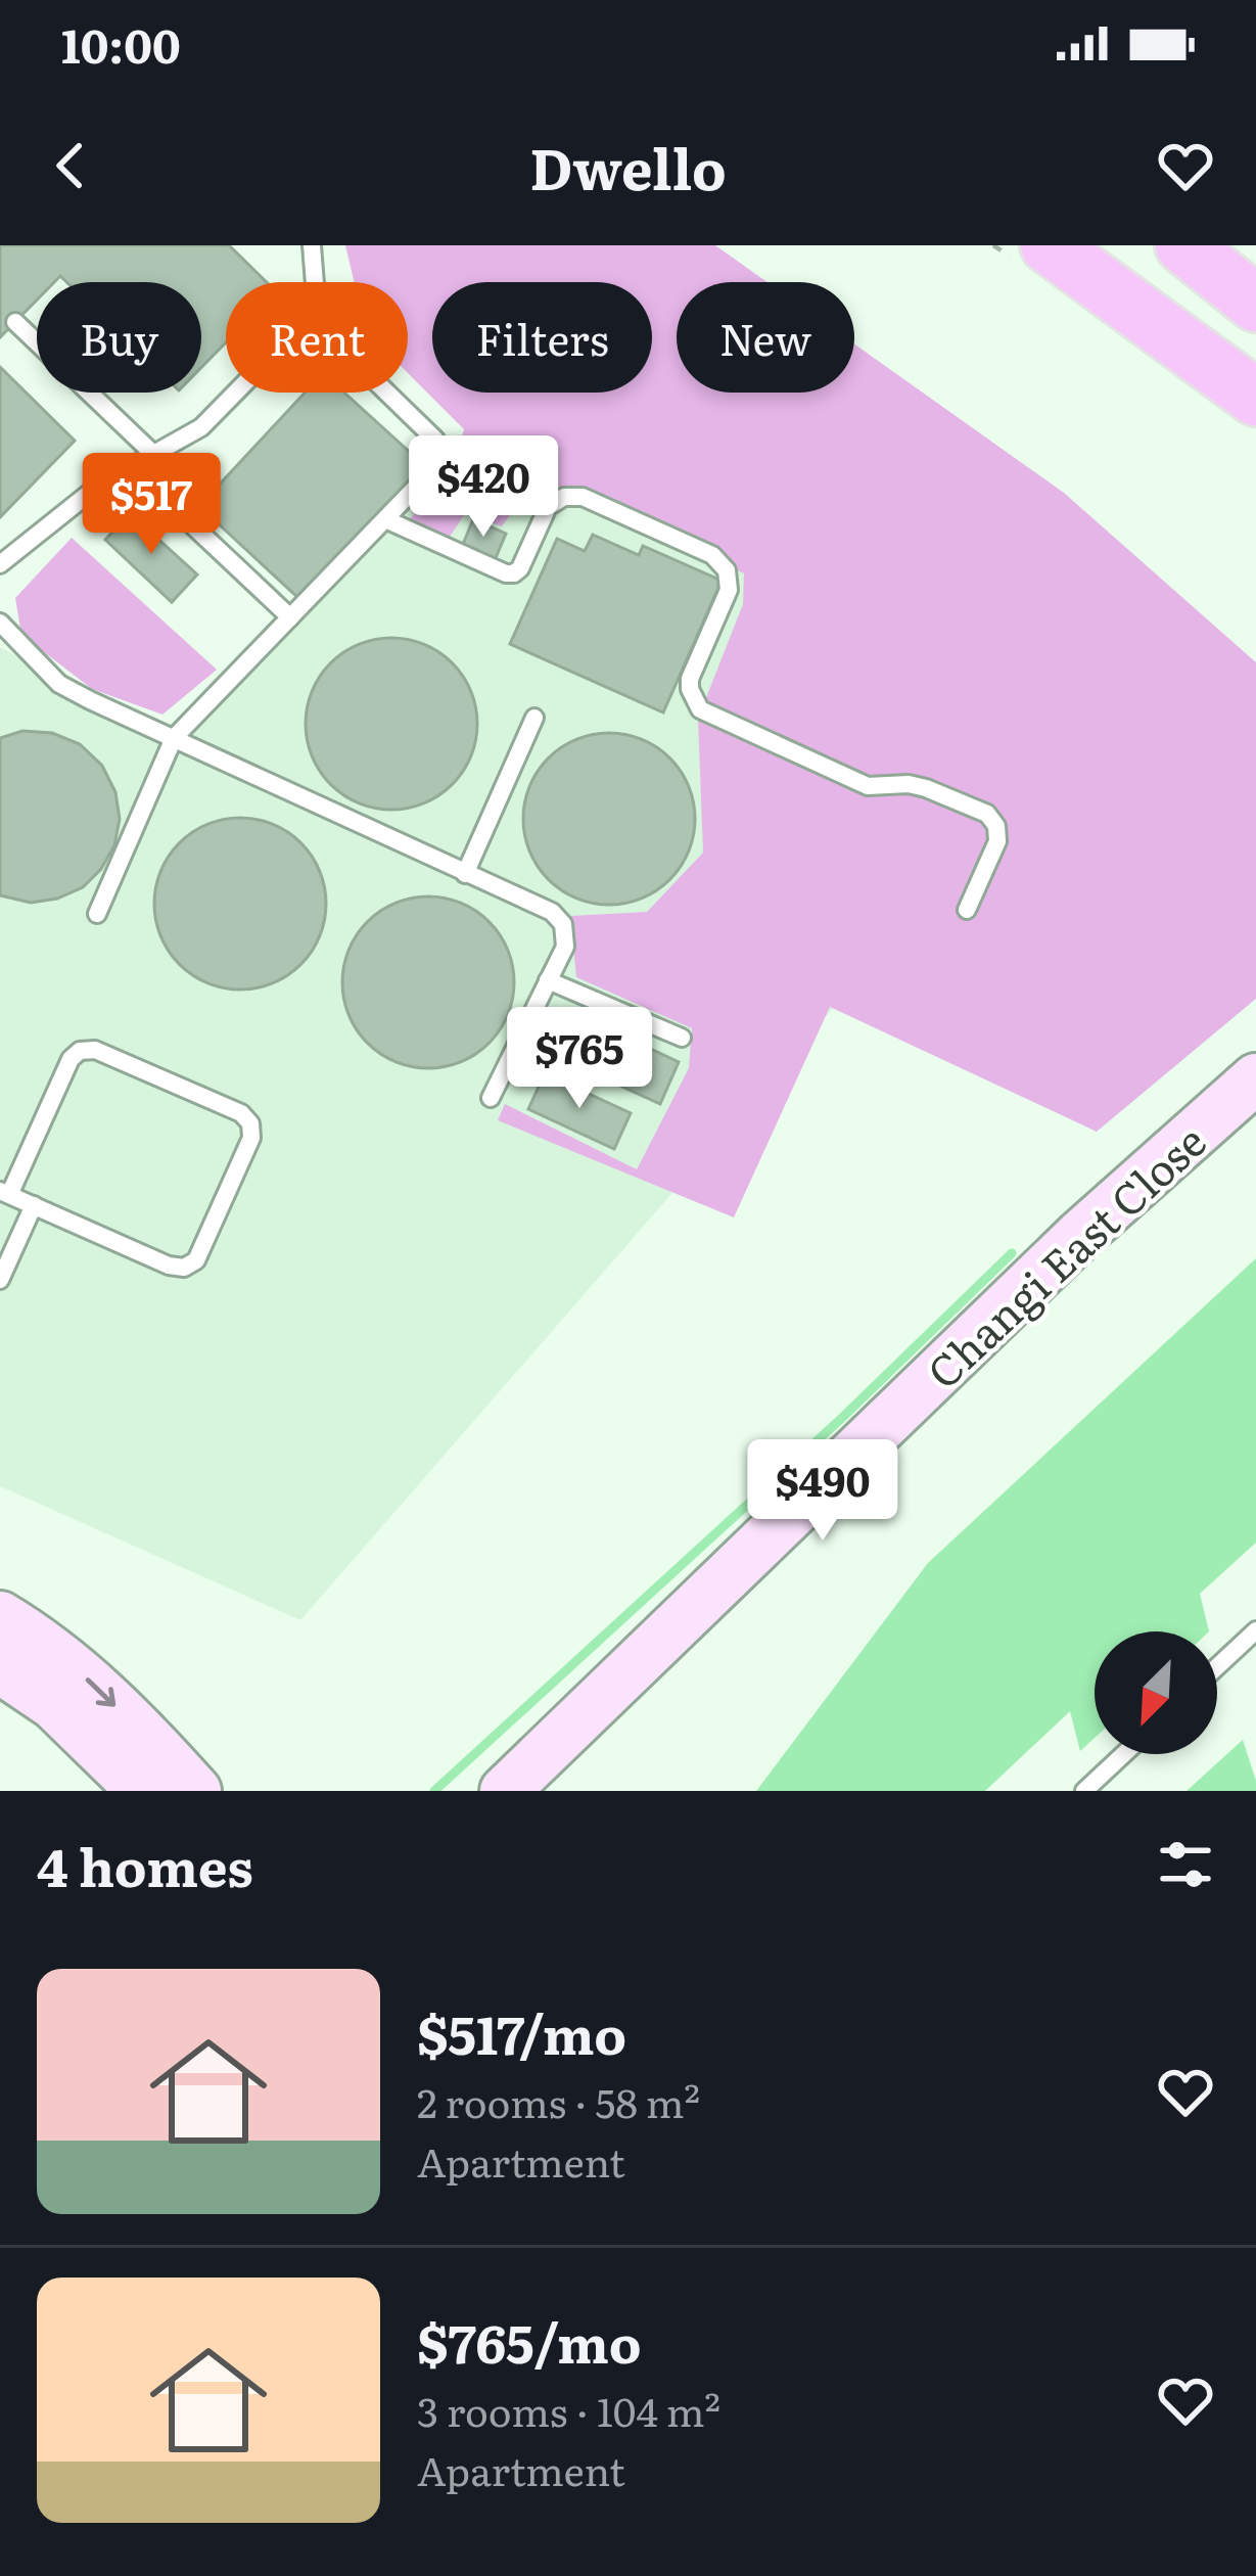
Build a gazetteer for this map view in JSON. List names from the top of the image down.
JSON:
{
  "streets": {
    "street": ["Changi East Close"]
  },
  "north": "bottom left",
  "page": {
    "status": "10:00",
    "header": "Dwello",
    "chip": [
      "Buy",
      "Rent",
      "Filters",
      "New"
    ],
    "price": [
      "$420",
      "$517",
      "$765",
      "$490"
    ],
    "heading": "4 homes",
    "list": [
      {
        "name": "$517/mo",
        "note": "2 rooms · 58 m² · Apartment"
      },
      {
        "name": "$765/mo",
        "note": "3 rooms · 104 m² · Apartment"
      }
    ]
  }
}
